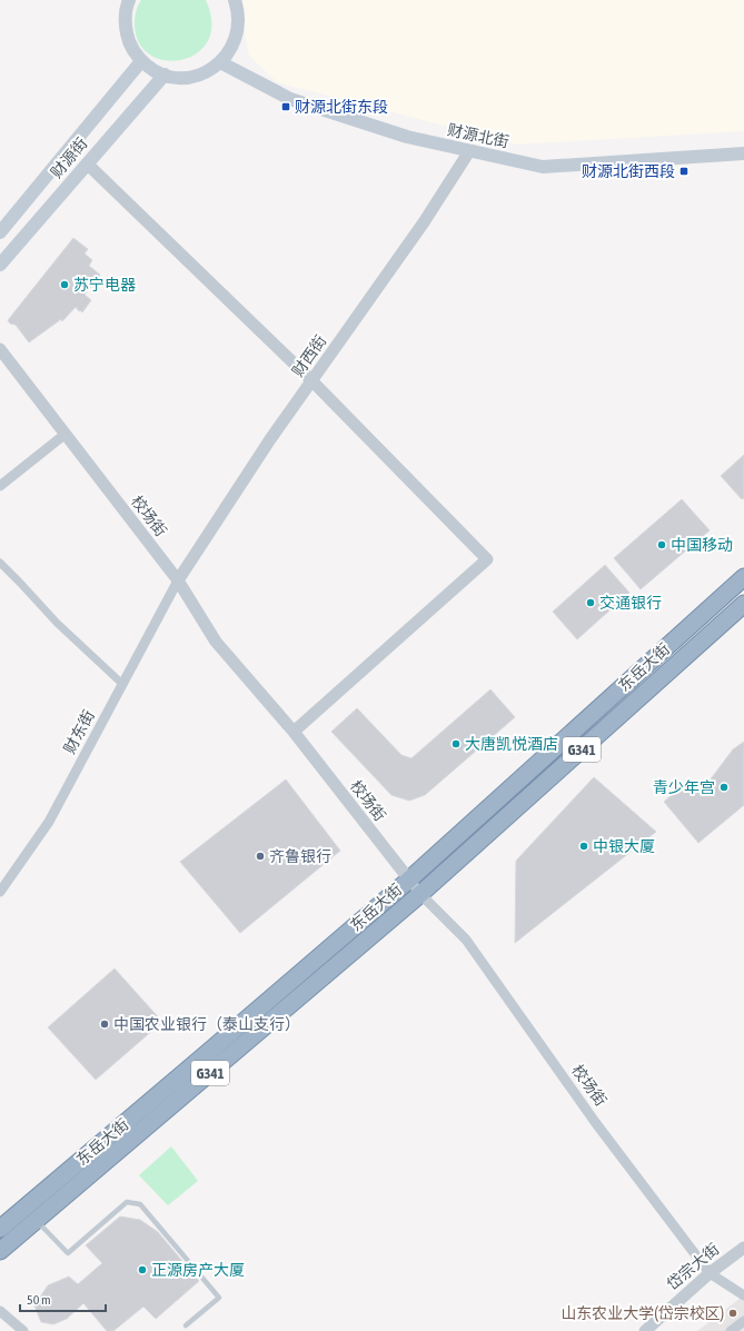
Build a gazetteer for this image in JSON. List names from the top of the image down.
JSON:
{
  "streets": {
    "highway": ["东岳大街", "G341"],
    "main road": ["财源北街", "财源街"],
    "street": [
      "财西街",
      "校场街",
      "财东街",
      "岱宗大街"
    ]
  },
  "crossings": [
    ["财源北街", "财西街"],
    ["财西街", "校场街"],
    ["财西街", "财东街"],
    ["校场街", "东岳大街"],
    ["校场街", "财东街"],
    ["校场街", "岱宗大街"]
  ],
  "places": {
    "transit": ["财源北街东段", "财源北街西段"],
    "other": [
      "苏宁电器",
      "中国移动",
      "交通银行",
      "大唐凯悦酒店",
      "青少年宫",
      "中银大厦",
      "齐鲁银行",
      "中国农业银行（泰山支行）",
      "正源房产大厦",
      "山东农业大学(岱宗校区)"
    ]
  },
  "scale_bar": "50 m"
}
